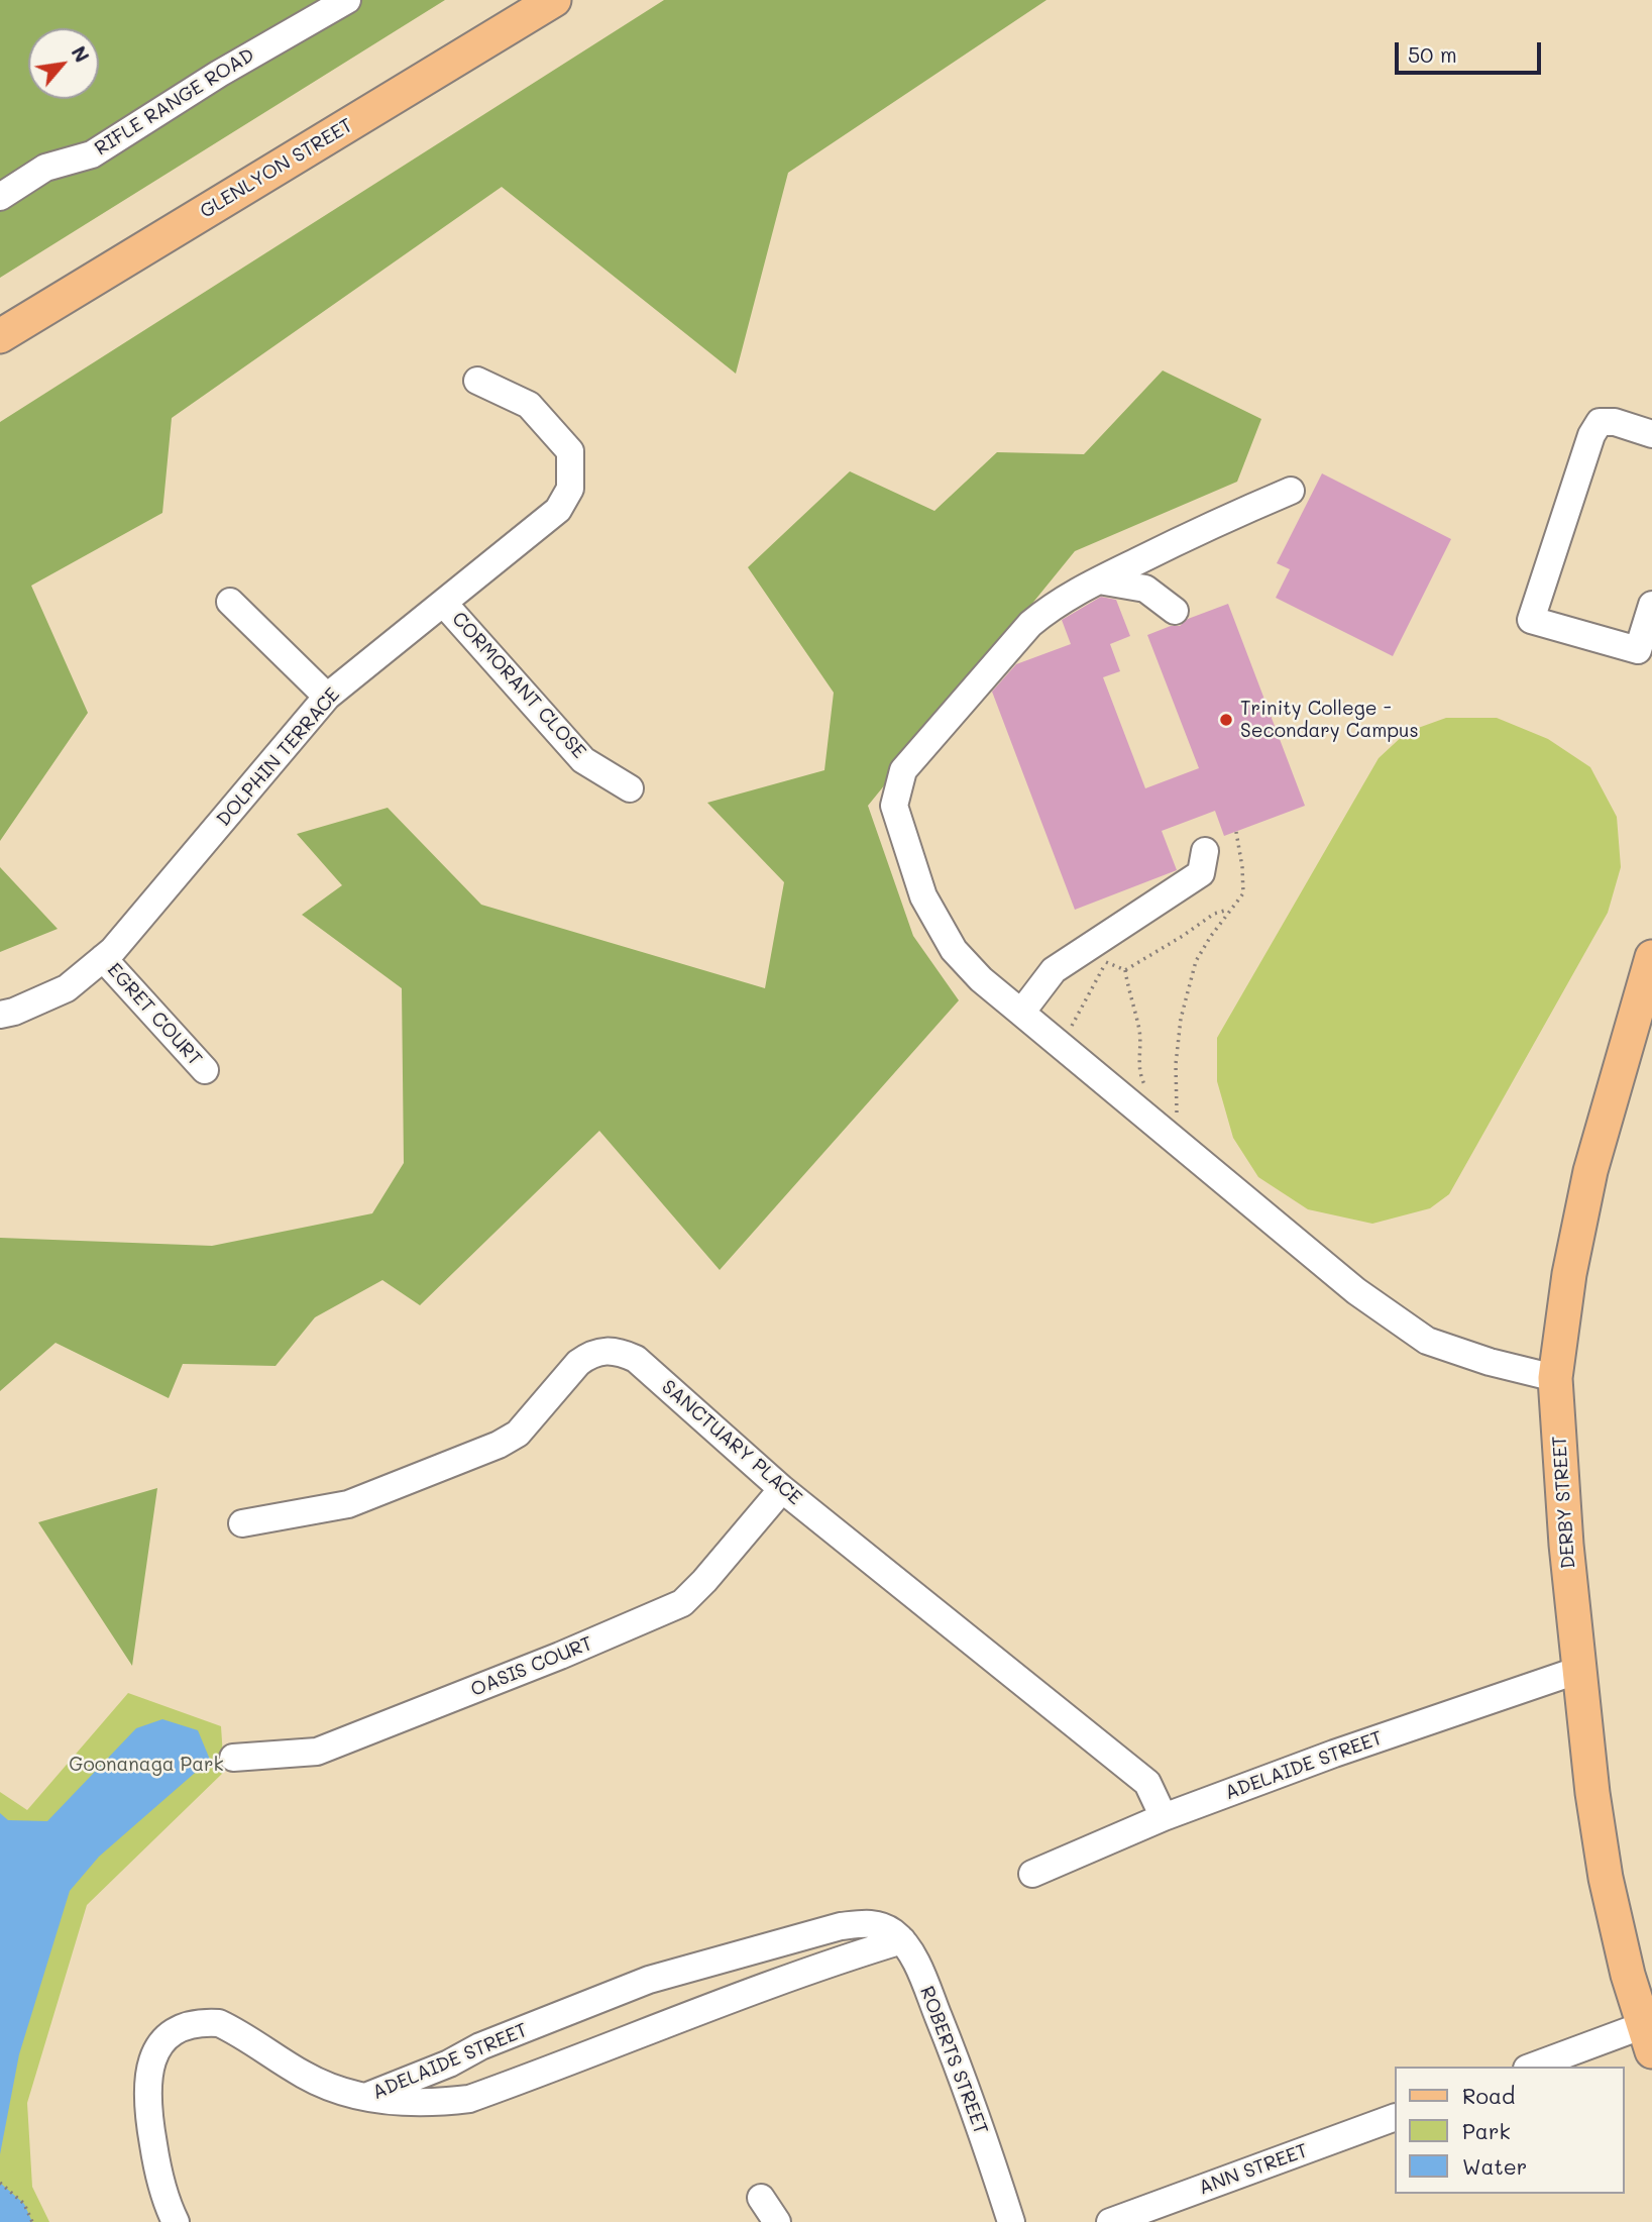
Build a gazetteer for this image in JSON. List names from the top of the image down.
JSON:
{
  "streets": {
    "main road": ["GLENLYON STREET", "DERBY STREET"],
    "street": [
      "RIFLE RANGE ROAD",
      "CORMORANT CLOSE",
      "DOLPHIN TERRACE",
      "EGRET COURT",
      "SANCTUARY PLACE",
      "OASIS COURT",
      "ADELAIDE STREET",
      "ROBERTS STREET",
      "ANN STREET"
    ]
  },
  "crossings": [
    ["CORMORANT CLOSE", "DOLPHIN TERRACE"],
    ["DOLPHIN TERRACE", "EGRET COURT"],
    ["SANCTUARY PLACE", "OASIS COURT"],
    ["SANCTUARY PLACE", "ADELAIDE STREET"],
    ["DERBY STREET", "ADELAIDE STREET"],
    ["ADELAIDE STREET", "ROBERTS STREET"]
  ],
  "parks": ["Goonanaga Park"],
  "places": ["Trinity College - Secondary Campus"],
  "legend": ["Road", "Park", "Water"],
  "scale_bar": "50 m",
  "north": "top right"
}
